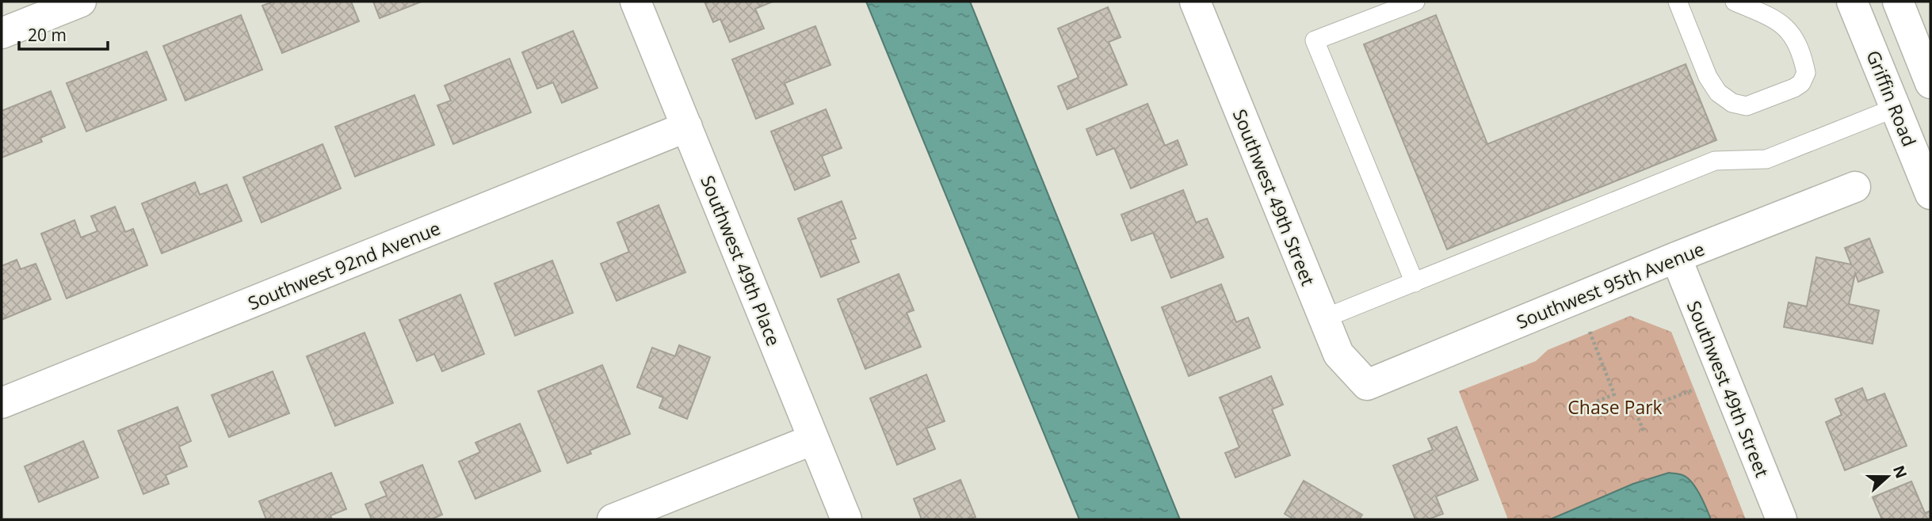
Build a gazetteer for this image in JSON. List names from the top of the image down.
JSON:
{
  "streets": {
    "street": [
      "Griffin Road",
      "Southwest 49th Street",
      "Southwest 49th Place",
      "Southwest 92nd Avenue",
      "Southwest 95th Avenue"
    ]
  },
  "crossings": [
    ["Southwest 49th Street", "Southwest 95th Avenue"],
    ["Southwest 49th Place", "Southwest 92nd Avenue"]
  ],
  "parks": ["Chase Park"],
  "scale_bar": "20 m",
  "north": "right"
}
